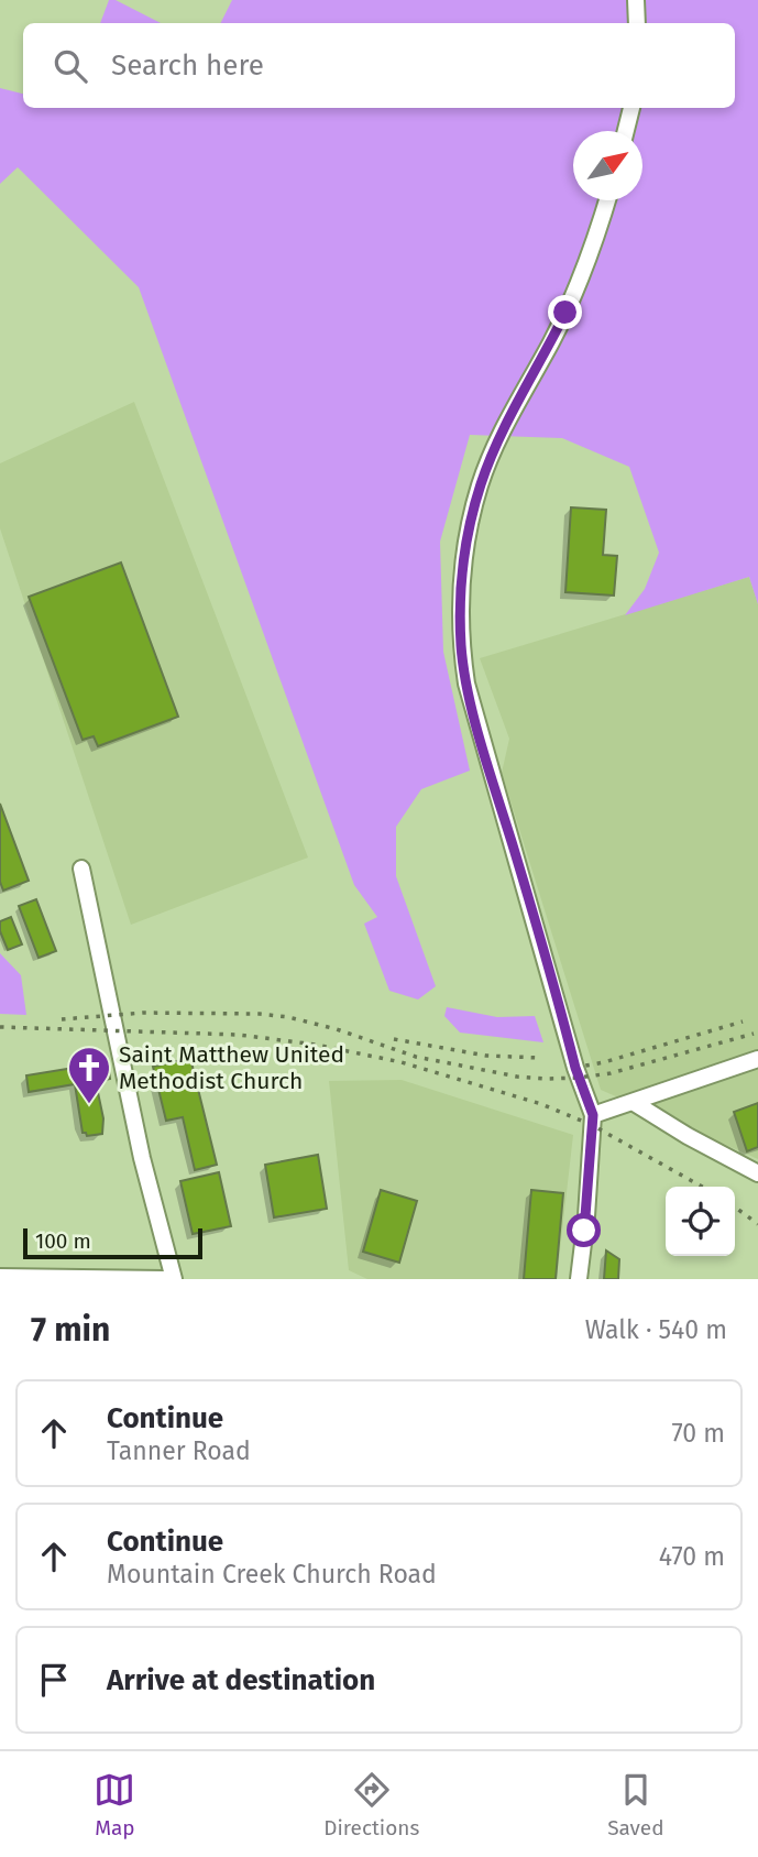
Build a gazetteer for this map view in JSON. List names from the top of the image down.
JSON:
{
  "places": {
    "church": ["Saint Matthew United Methodist Church"]
  },
  "scale_bar": "100 m",
  "north": "top right",
  "page": {
    "search": "Search here",
    "scale": "100 m",
    "heading": ["7 min", "Walk · 540 m"],
    "list": [
      ["Continue", "Tanner Road", "70 m"],
      ["Continue", "Mountain Creek Church Road", "470 m"],
      "Arrive at destination"
    ],
    "nav": ["Map", "Directions", "Saved"]
  }
}
